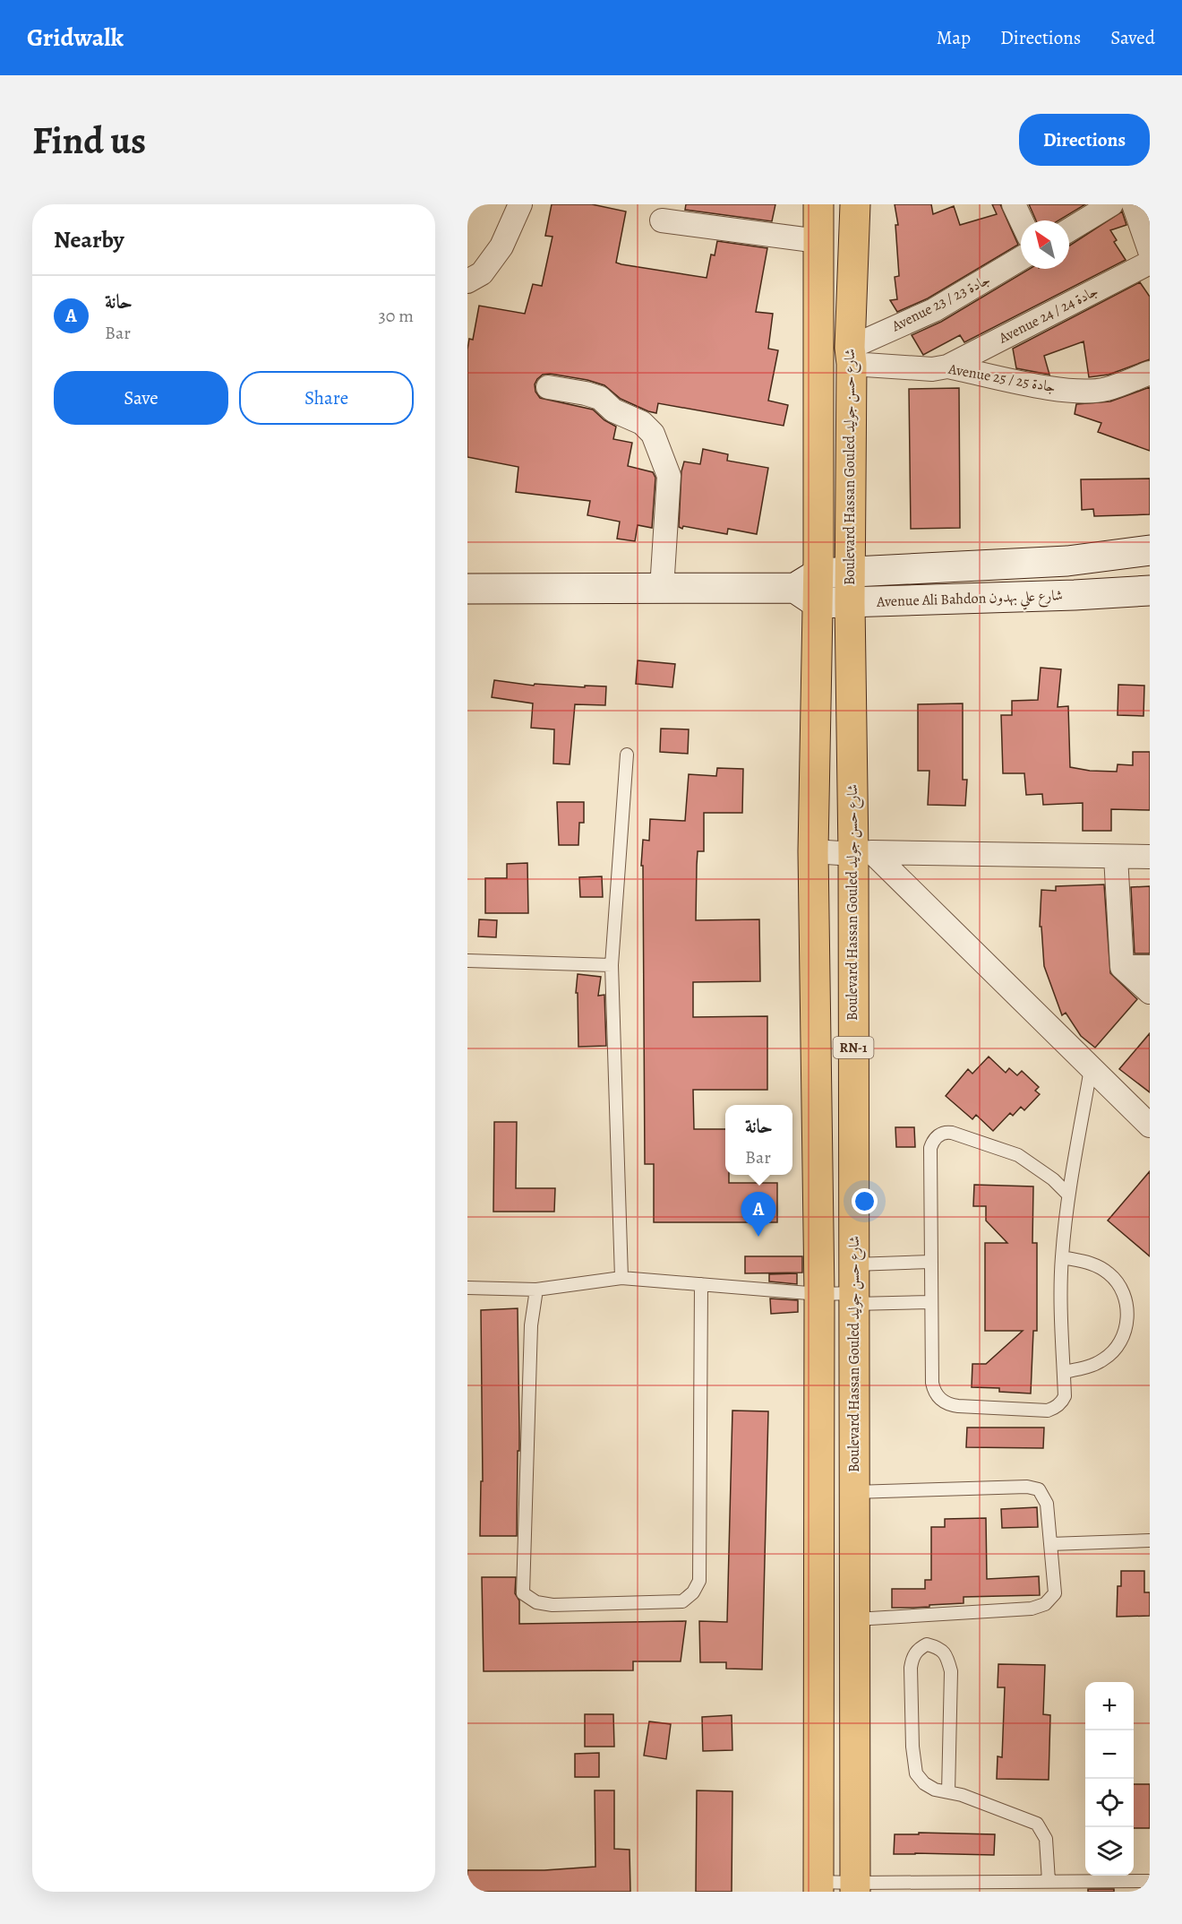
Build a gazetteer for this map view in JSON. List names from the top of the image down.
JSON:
{
  "streets": {
    "main road": ["Boulevard Hassan Gouled شارع حسن جوليد", "Avenue Ali Bahdon شارع علي بهدون", "RN-1"],
    "street": ["Avenue 23 / جادة 23", "Avenue 24 / جادة 24", "Avenue 25 / جادة 25"]
  },
  "crossings": [
    ["Avenue 23 / جادة 23", "Avenue 25 / جادة 25"],
    ["Avenue 23 / جادة 23", "Boulevard Hassan Gouled شارع حسن جوليد"],
    ["Avenue 24 / جادة 24", "Avenue 25 / جادة 25"],
    ["Avenue 25 / جادة 25", "Boulevard Hassan Gouled شارع حسن جوليد"],
    ["Boulevard Hassan Gouled شارع حسن جوليد", "Avenue Ali Bahdon شارع علي بهدون"],
    ["Avenue Ali Bahdon شارع علي بهدون", "RN-1"]
  ],
  "north": "top left",
  "page": {
    "header": "Gridwalk",
    "nav": ["Map", "Directions", "Saved"],
    "buttons": [
      "Directions",
      ["Save", "Share"]
    ],
    "title": "Find us",
    "heading": "Nearby",
    "list": [
      {
        "mark": "A",
        "name": "حانة",
        "note": "Bar",
        "value": "30 m"
      }
    ],
    "popup": ["حانة", "Bar"],
    "pins": "A",
    "map_buttons": ["+", "−"]
  }
}
